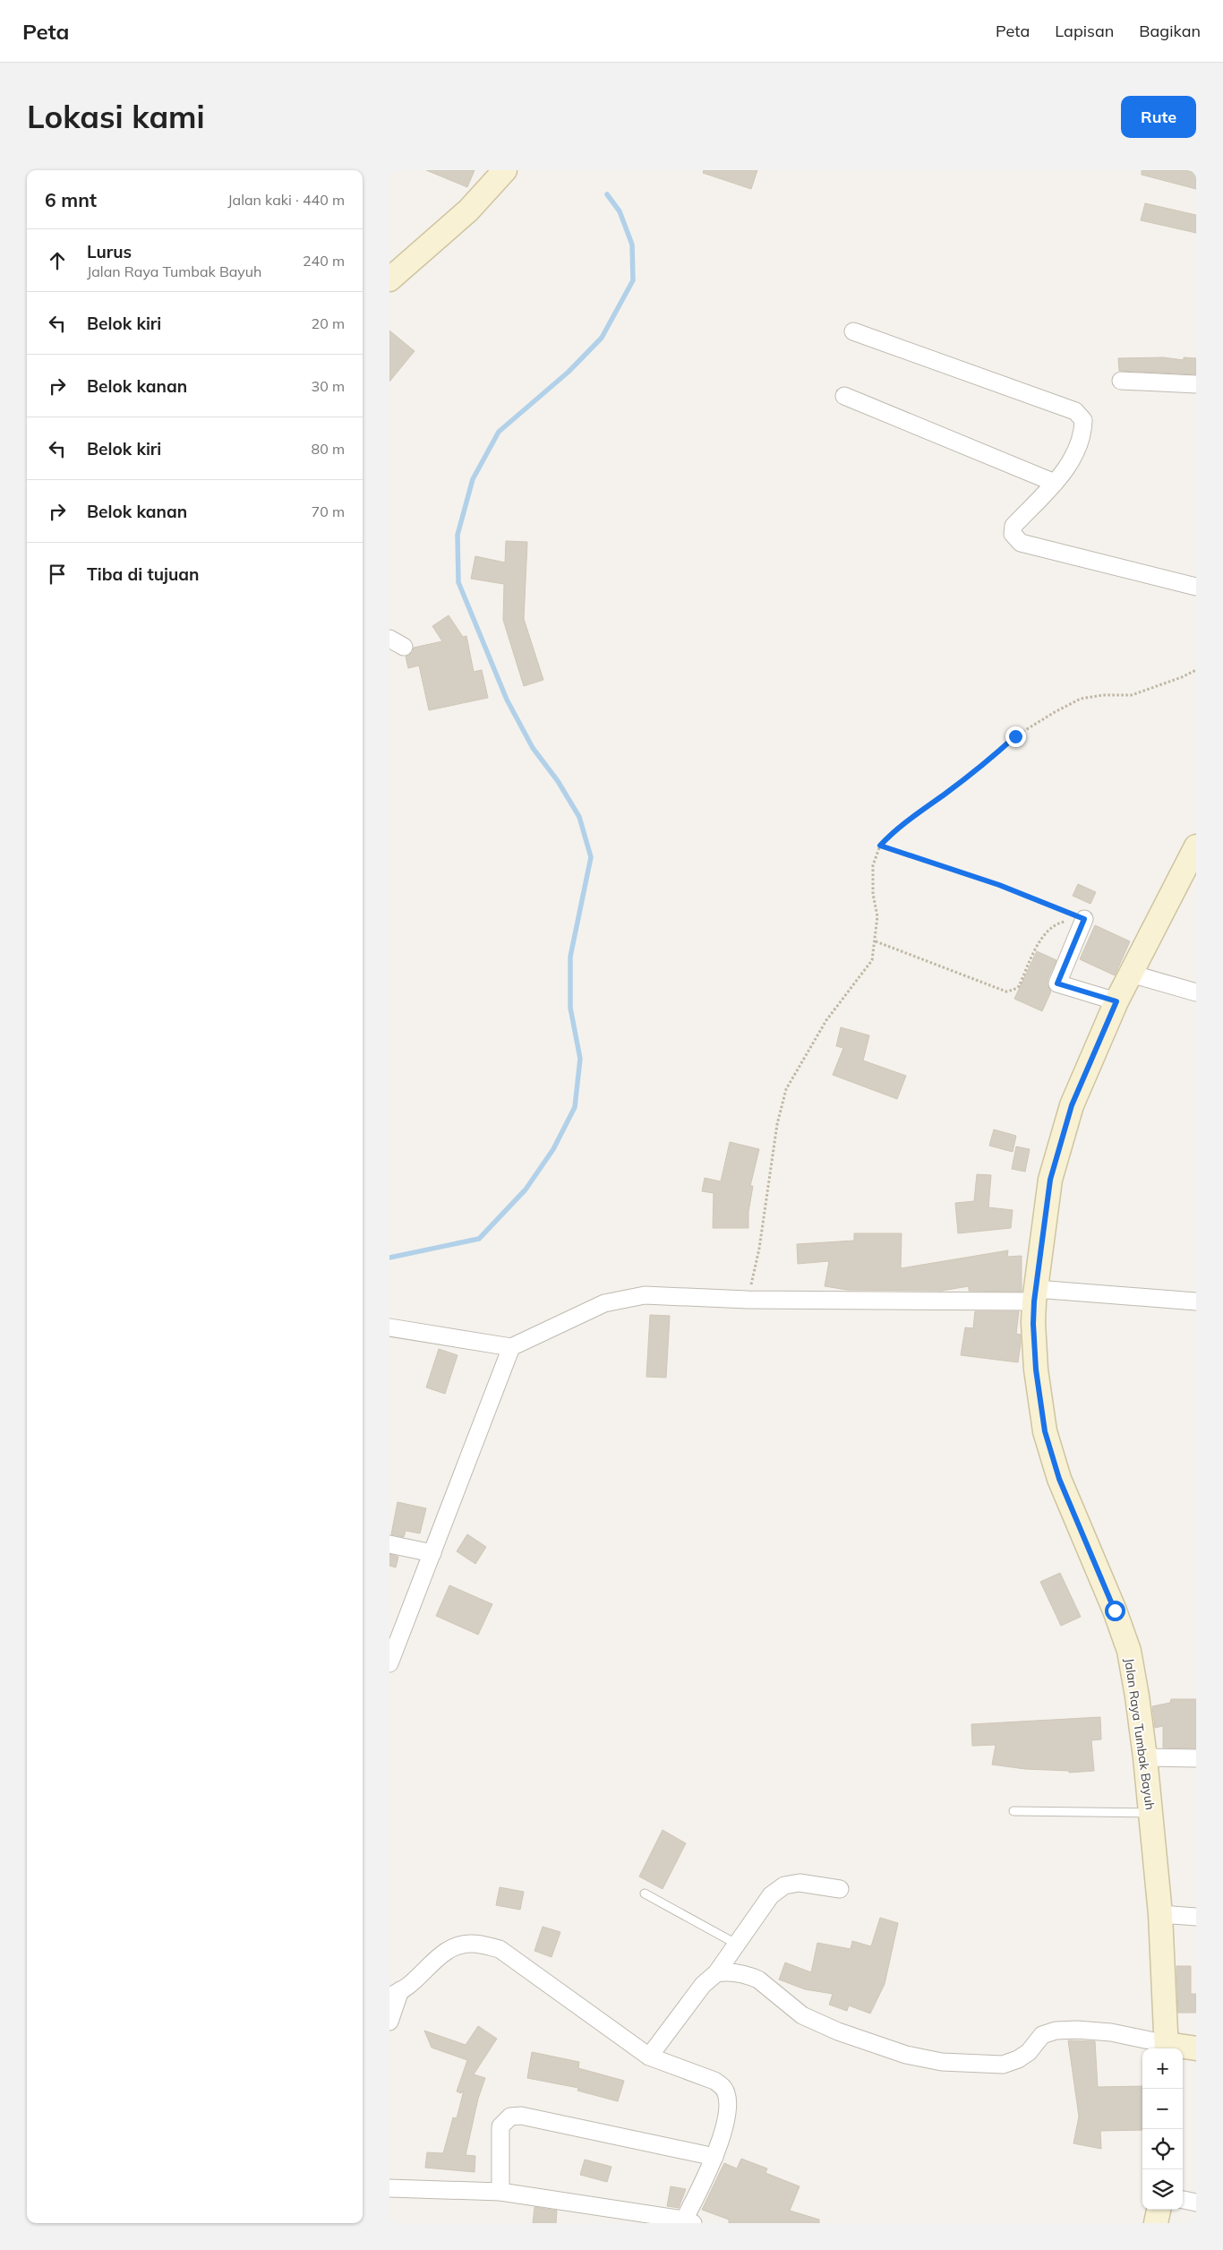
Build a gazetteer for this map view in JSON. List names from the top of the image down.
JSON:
{
  "streets": {
    "street": ["Jalan Raya Tumbak Bayuh"]
  },
  "page": {
    "header": "Peta",
    "nav": ["Peta", "Lapisan", "Bagikan"],
    "buttons": "Rute",
    "title": "Lokasi kami",
    "heading": ["6 mnt", "Jalan kaki · 440 m"],
    "list": [
      ["Lurus", "Jalan Raya Tumbak Bayuh", "240 m"],
      ["Belok kiri", "20 m"],
      ["Belok kanan", "30 m"],
      ["Belok kiri", "80 m"],
      ["Belok kanan", "70 m"],
      "Tiba di tujuan"
    ],
    "map_buttons": ["+", "−"]
  }
}
